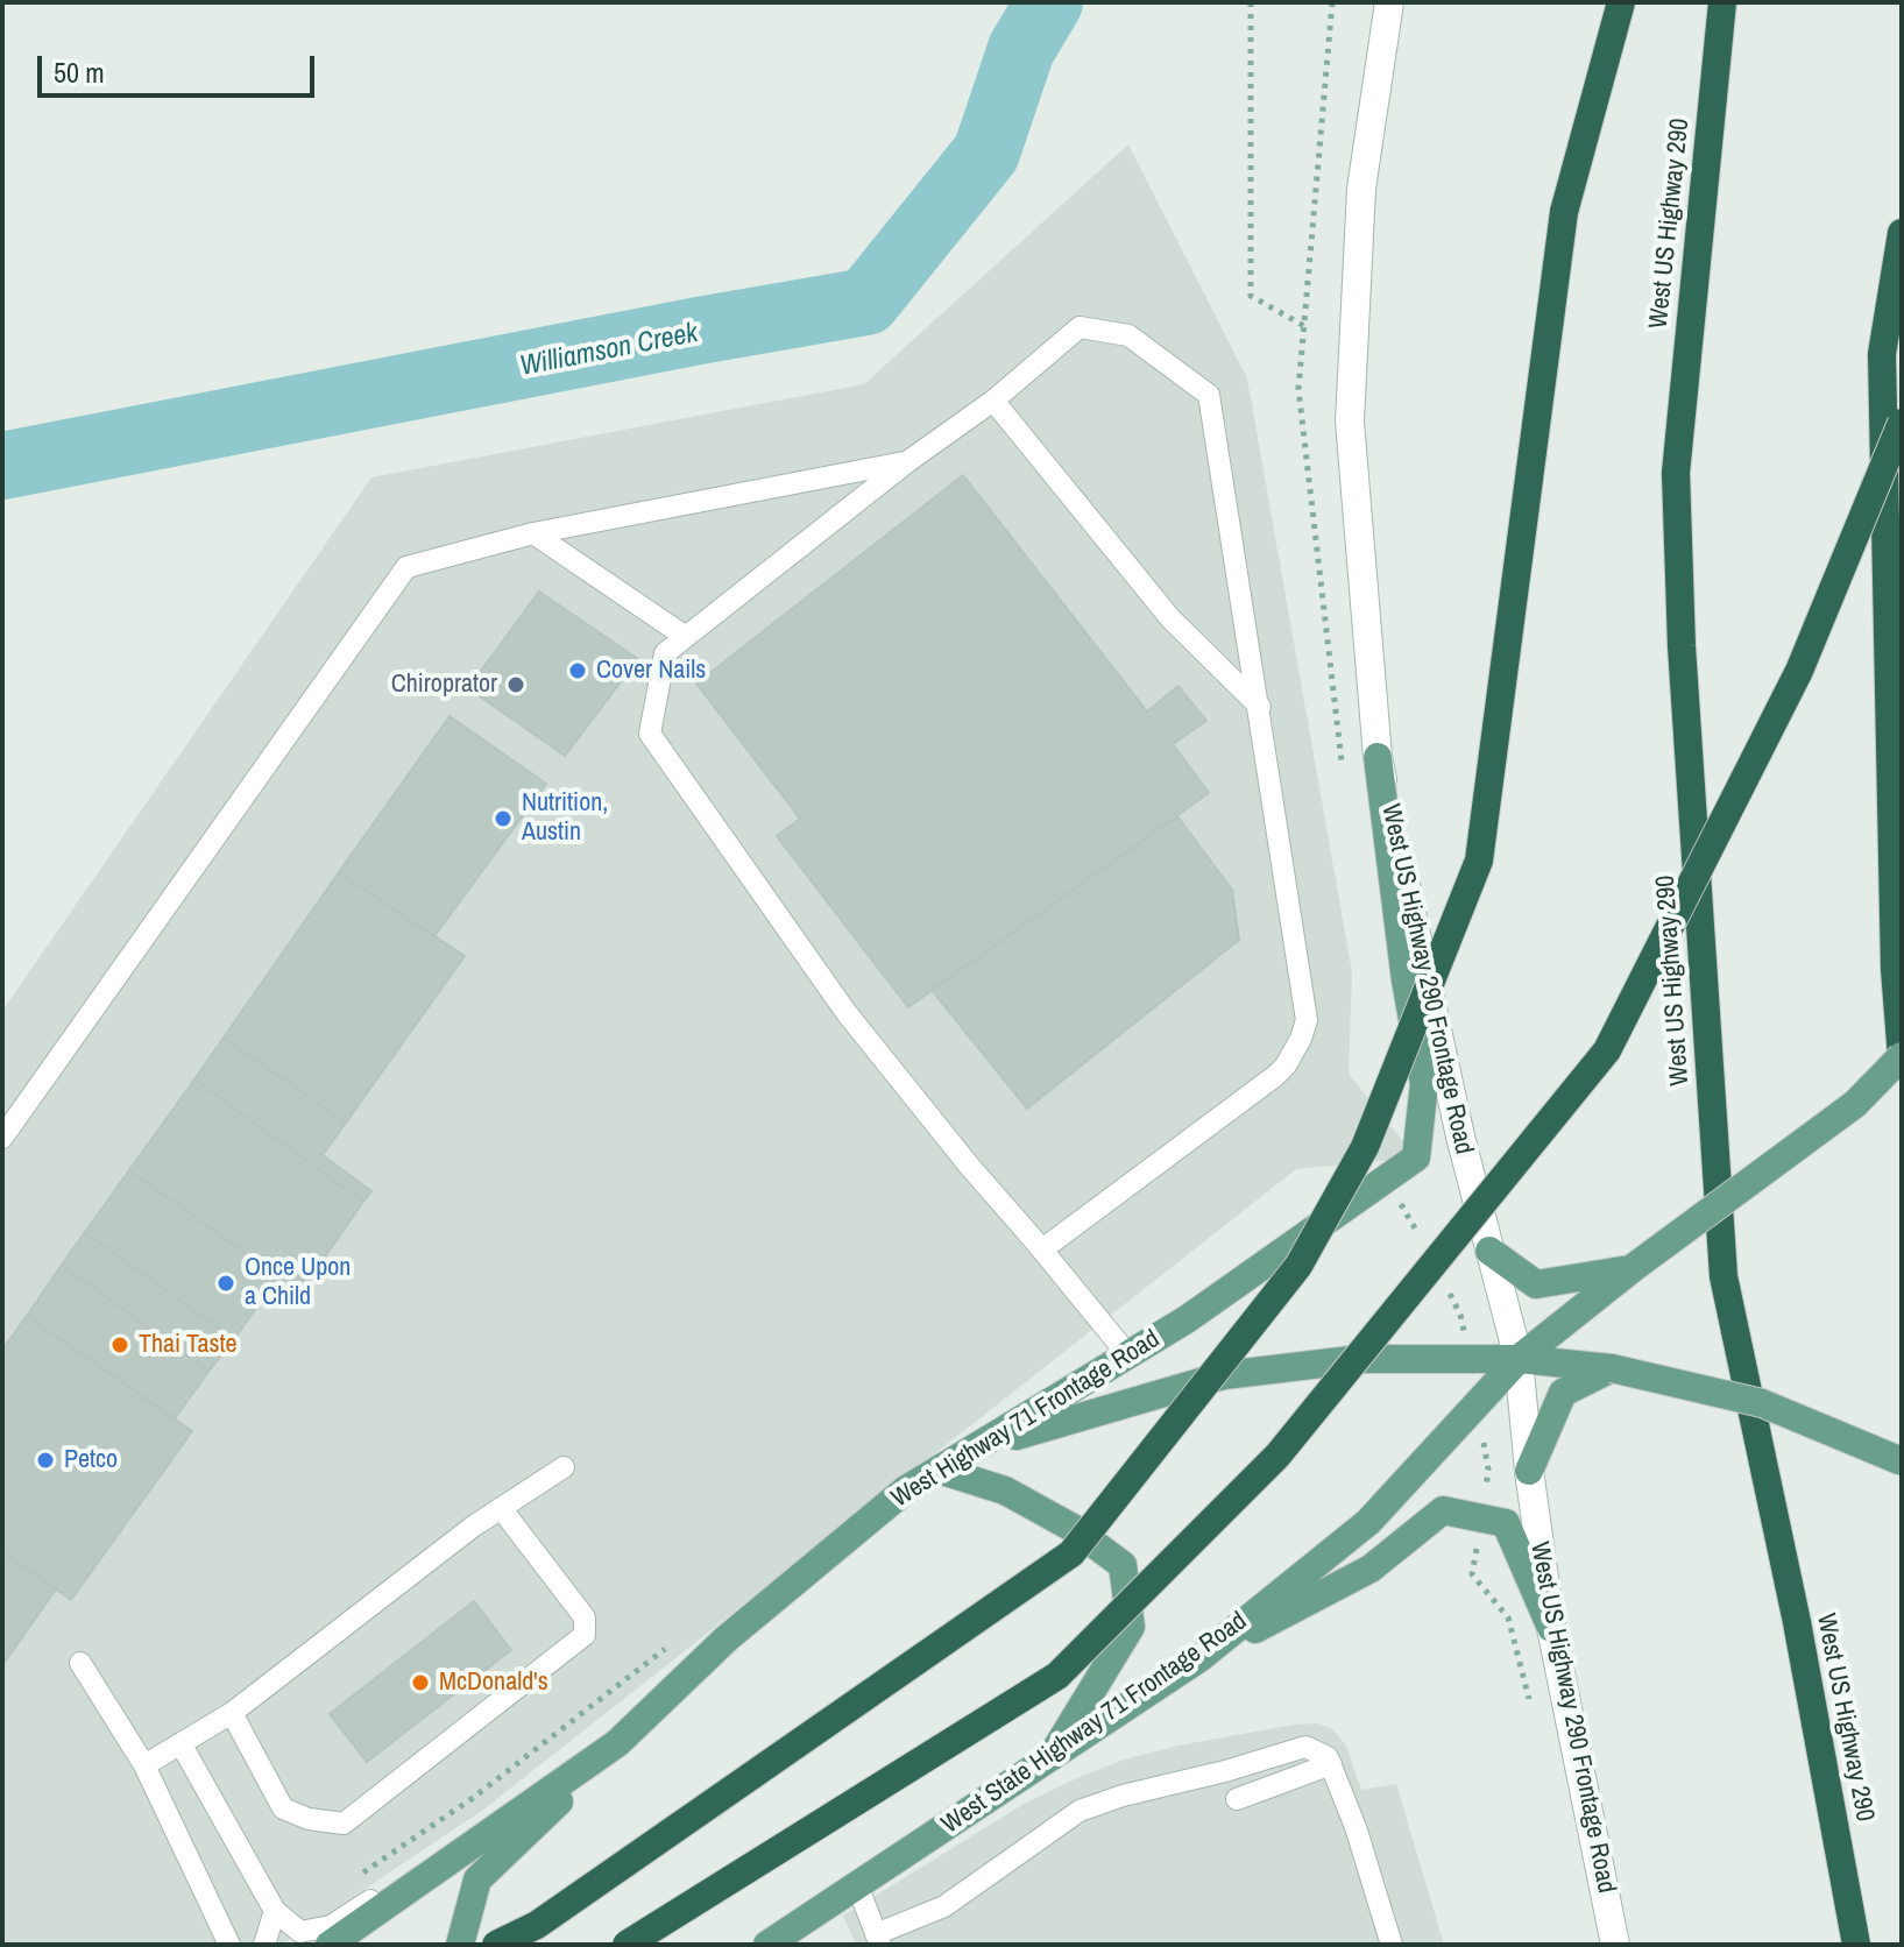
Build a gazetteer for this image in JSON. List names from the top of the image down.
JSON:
{
  "streets": {
    "highway": ["West US Highway 290"],
    "main road": ["West US Highway 290 Frontage Road", "West Highway 71 Frontage Road", "West State Highway 71 Frontage Road"]
  },
  "crossings": [
    ["West US Highway 290 Frontage Road", "West Highway 71 Frontage Road"],
    ["West US Highway 290 Frontage Road", "West State Highway 71 Frontage Road"]
  ],
  "water": ["Williamson Creek"],
  "places": [
    "Cover Nails",
    "Chiroprator",
    "Nutrition, Austin",
    "Once Upon a Child",
    "Thai Taste",
    "Petco",
    "McDonald's"
  ],
  "scale_bar": "50 m"
}
